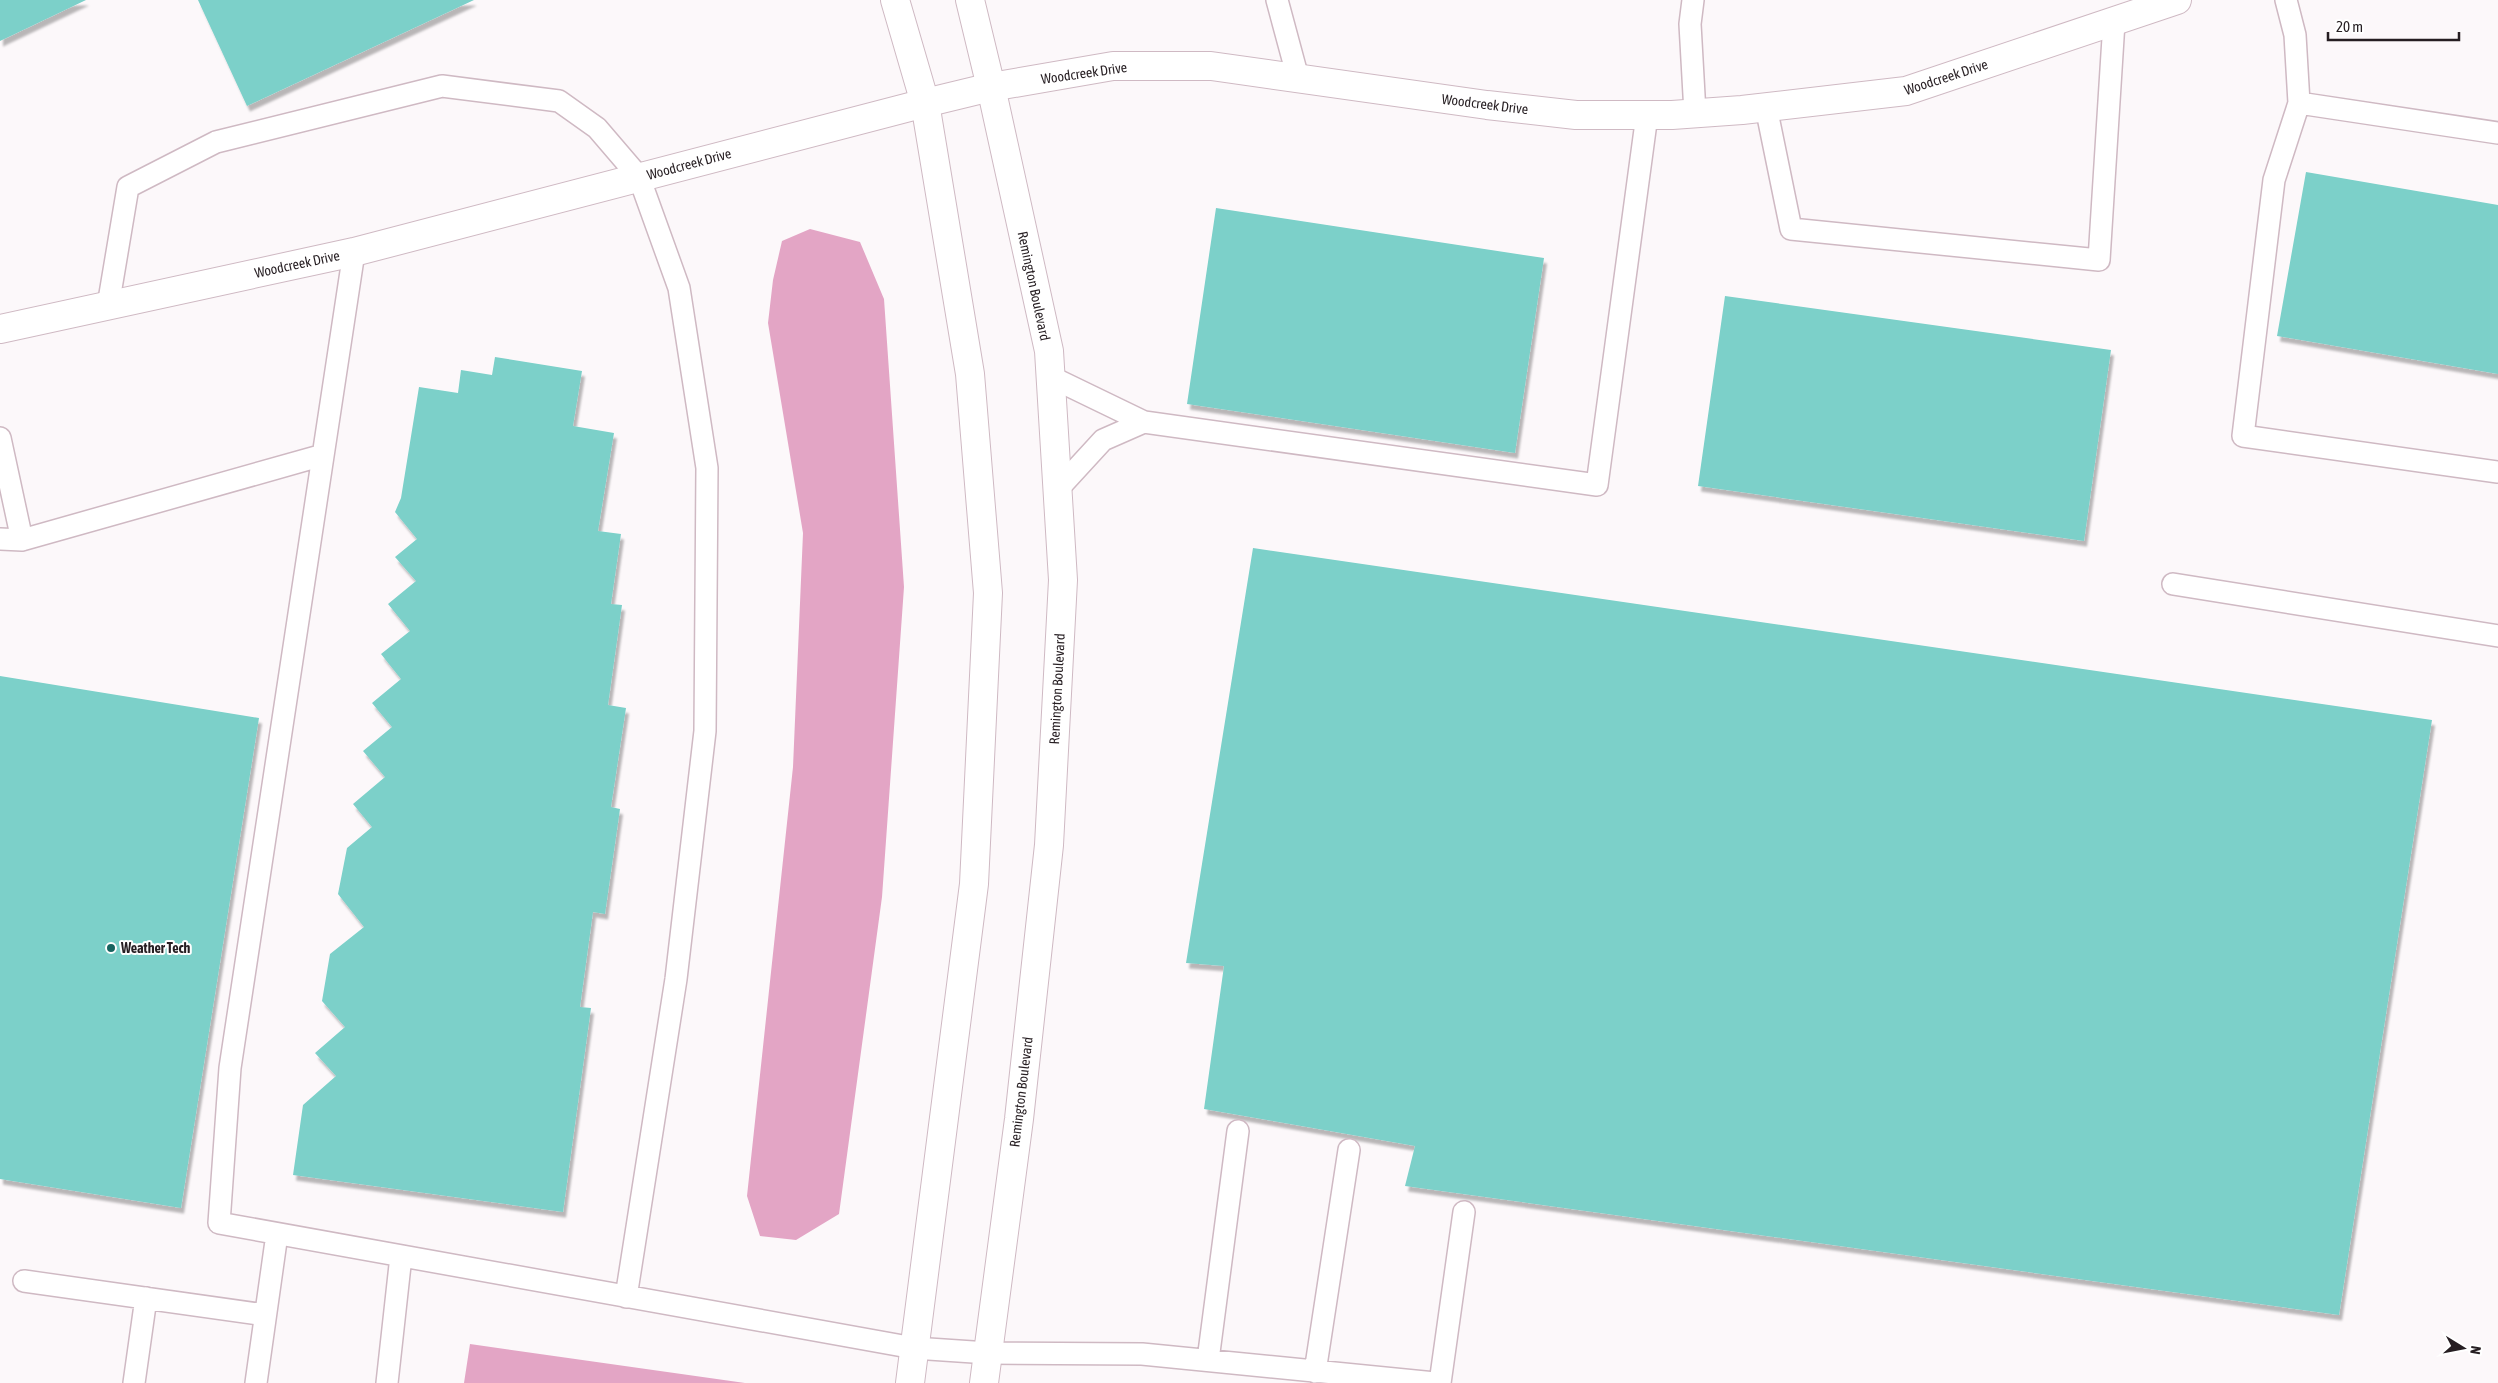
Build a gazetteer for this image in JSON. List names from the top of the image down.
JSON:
{
  "streets": {
    "street": ["Woodcreek Drive", "Remington Boulevard"]
  },
  "crossings": [
    ["Woodcreek Drive", "Remington Boulevard"]
  ],
  "places": ["Weather Tech"],
  "scale_bar": "20 m",
  "north": "right"
}
